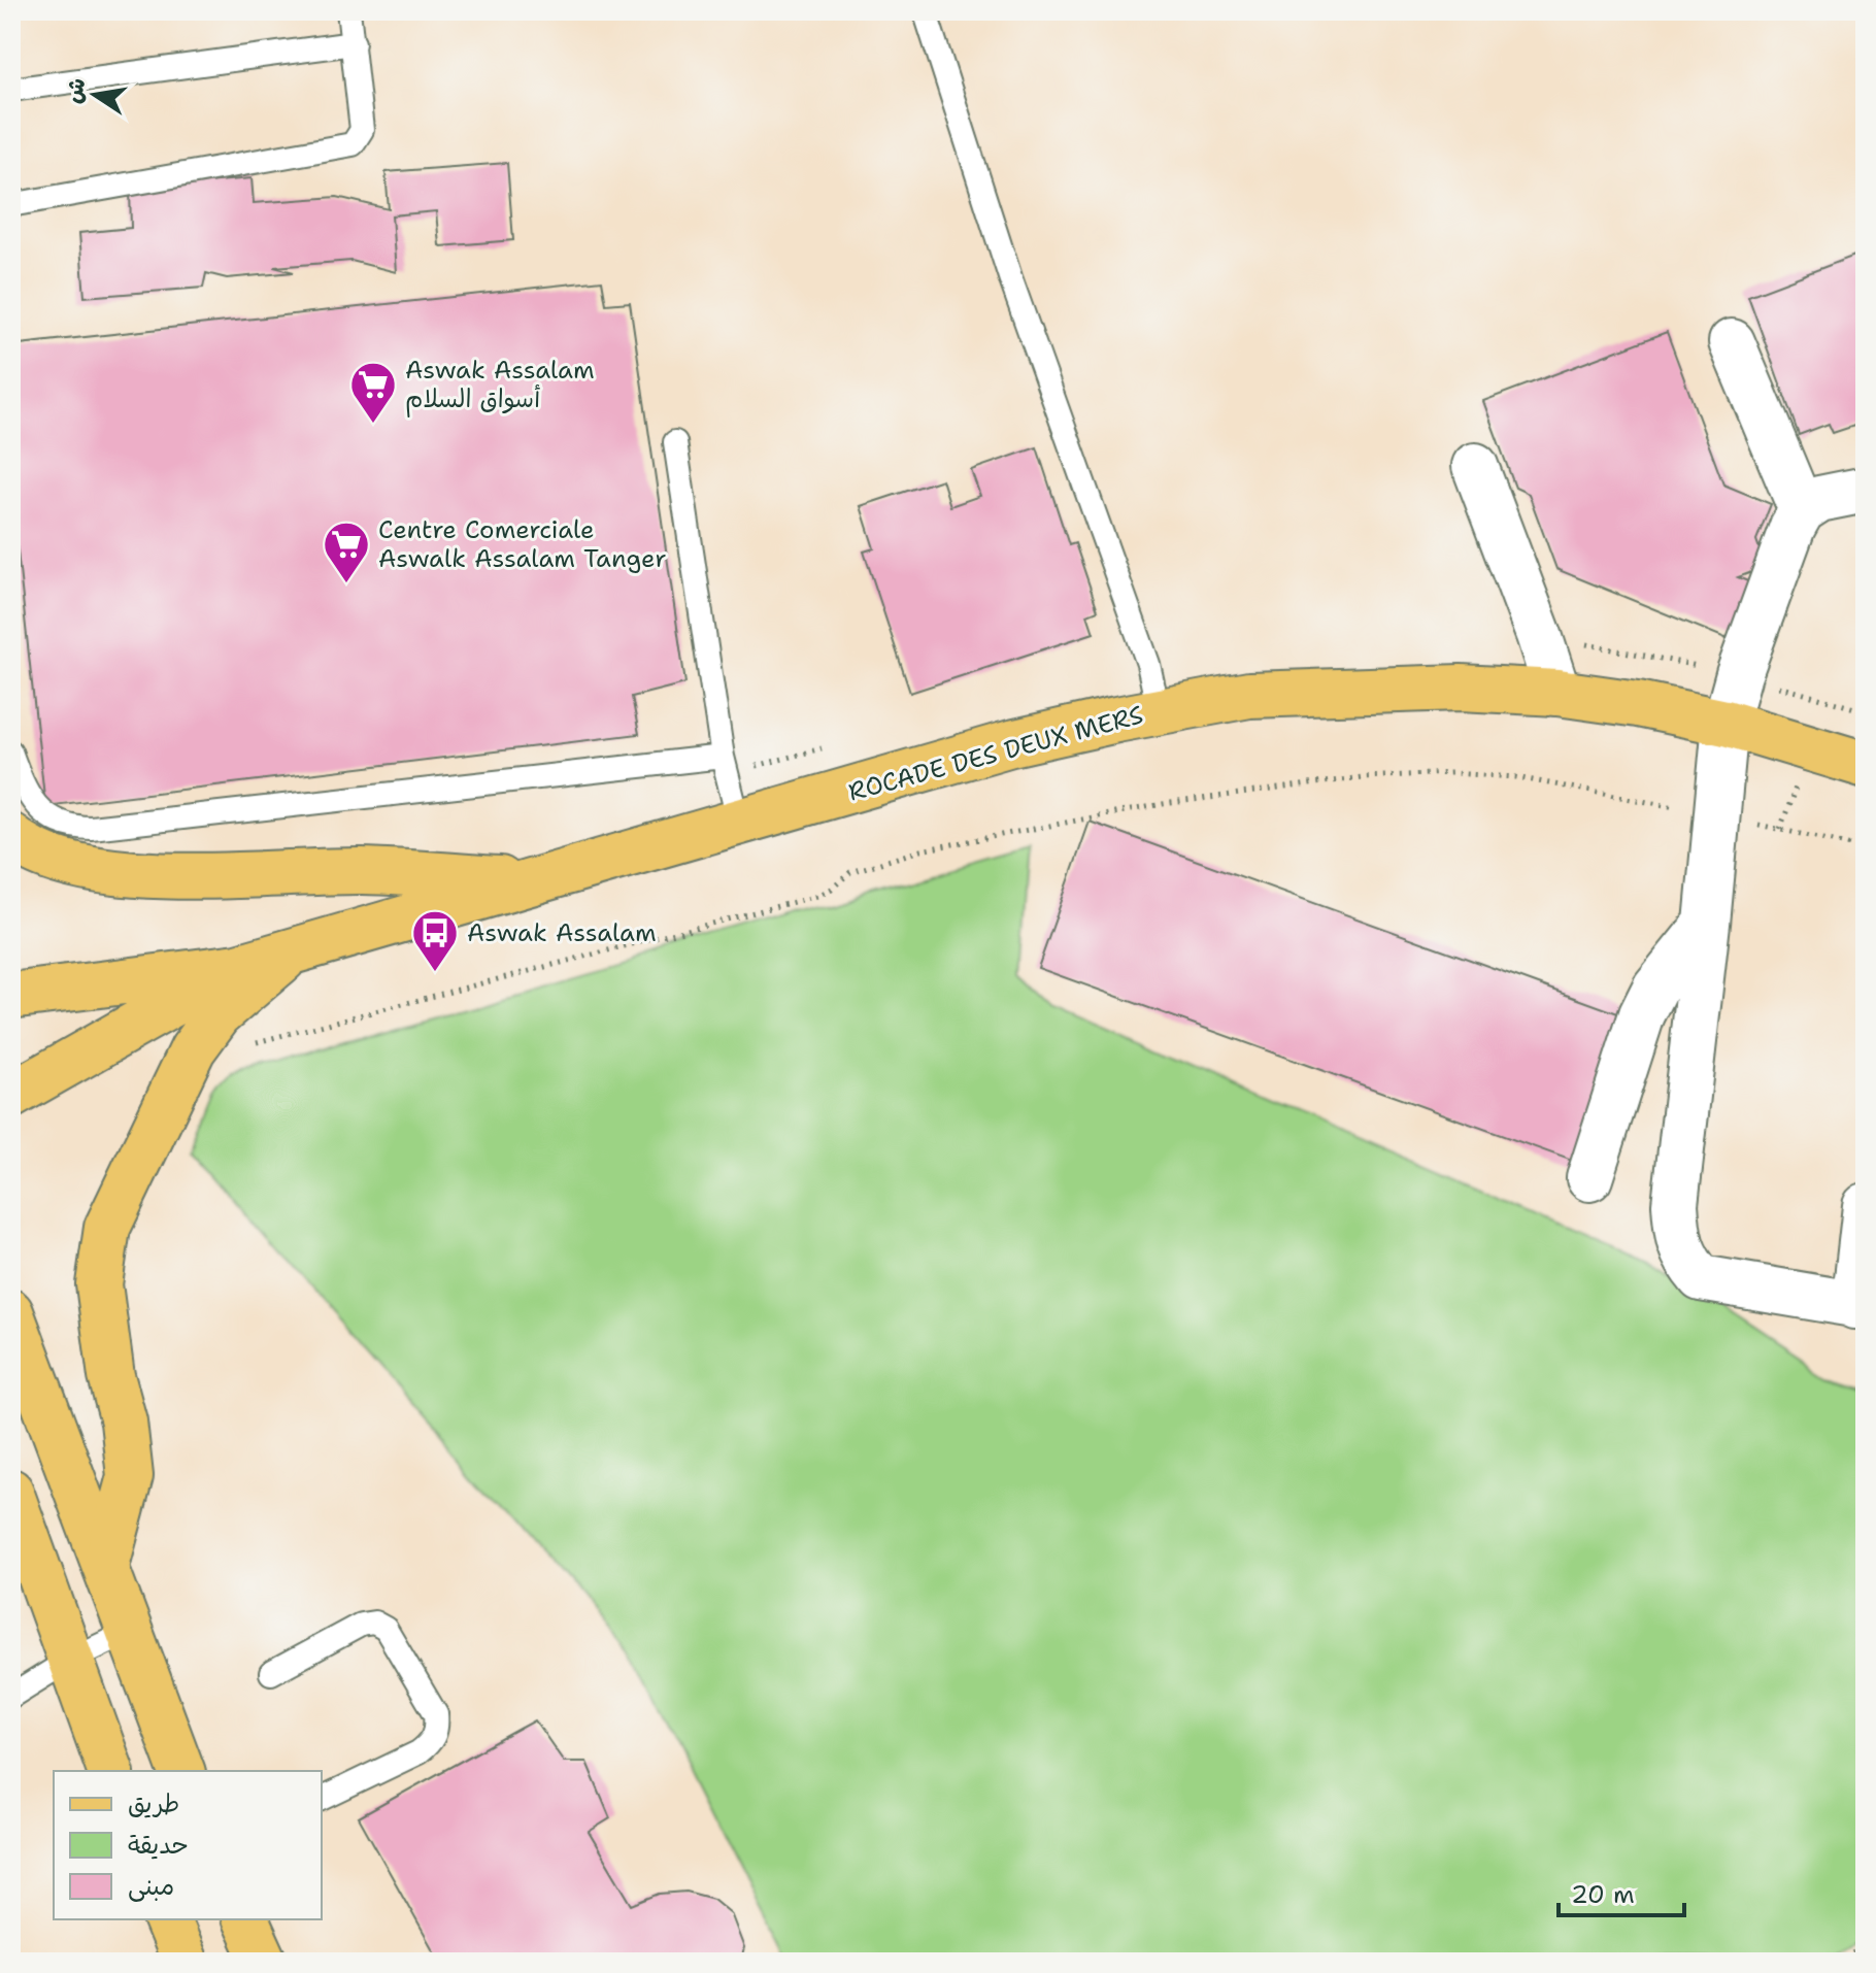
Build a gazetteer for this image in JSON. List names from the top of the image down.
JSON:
{
  "streets": {
    "main road": ["ROCADE DES DEUX MERS"]
  },
  "places": {
    "supermarket": ["Aswak Assalam أسواق السلام", "Centre Comerciale Aswalk Assalam Tanger"],
    "bus stop": ["Aswak Assalam"]
  },
  "legend": ["طريق", "حديقة", "مبنى"],
  "scale_bar": "20 m",
  "north": "left"
}
